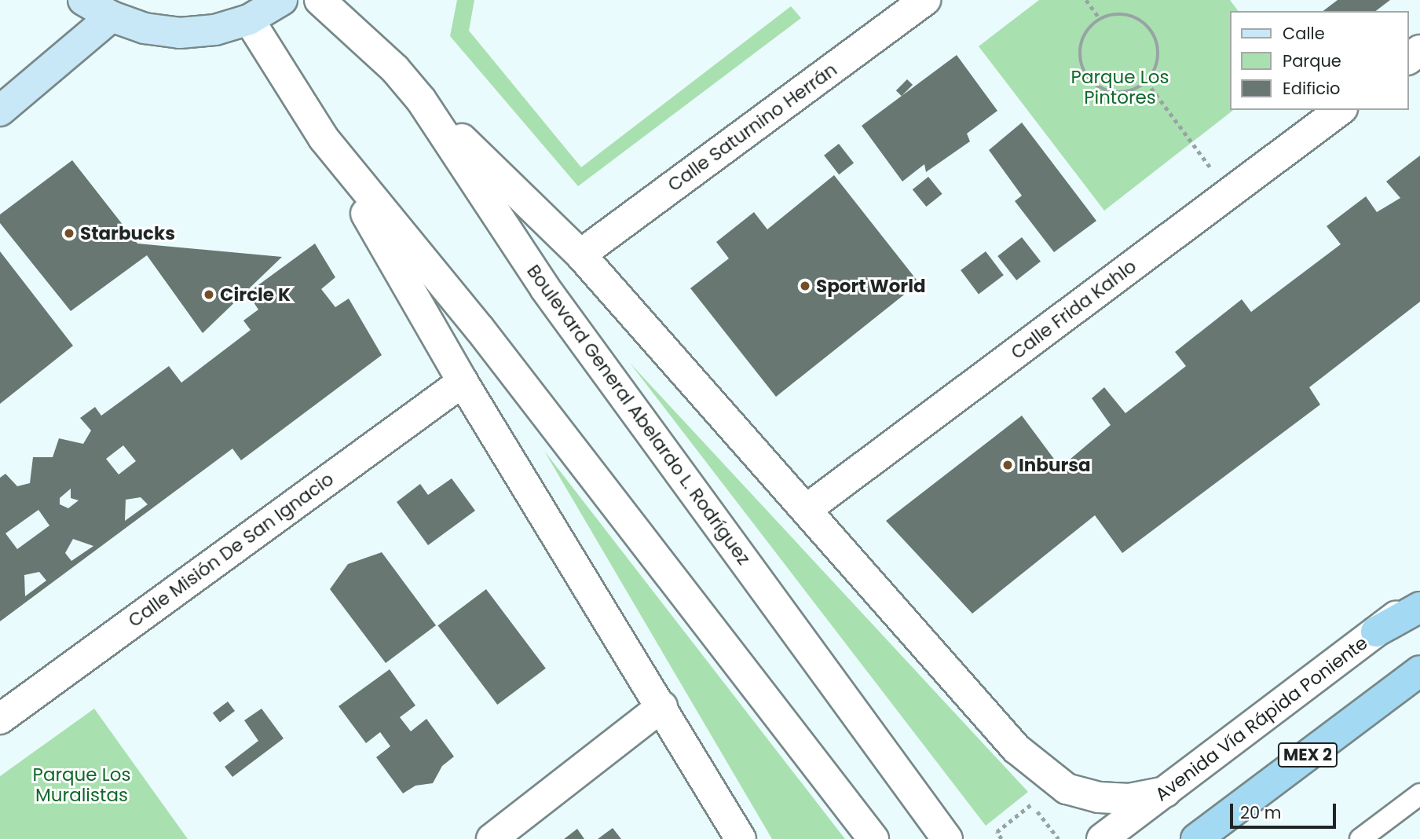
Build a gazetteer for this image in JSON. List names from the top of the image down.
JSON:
{
  "streets": {
    "highway": ["MEX 2"],
    "main road": [
      "Calle Saturnino Herrán",
      "Calle Frida Kahlo",
      "Boulevard General Abelardo L. Rodríguez",
      "Calle Misión De San Ignacio",
      "Avenida Vía Rápida Poniente"
    ]
  },
  "parks": ["Parque Los Pintores", "Parque Los Muralistas"],
  "places": [
    "Starbucks",
    "Sport World",
    "Circle K",
    "Inbursa"
  ],
  "legend": ["Calle", "Parque", "Edificio"],
  "scale_bar": "20 m"
}
